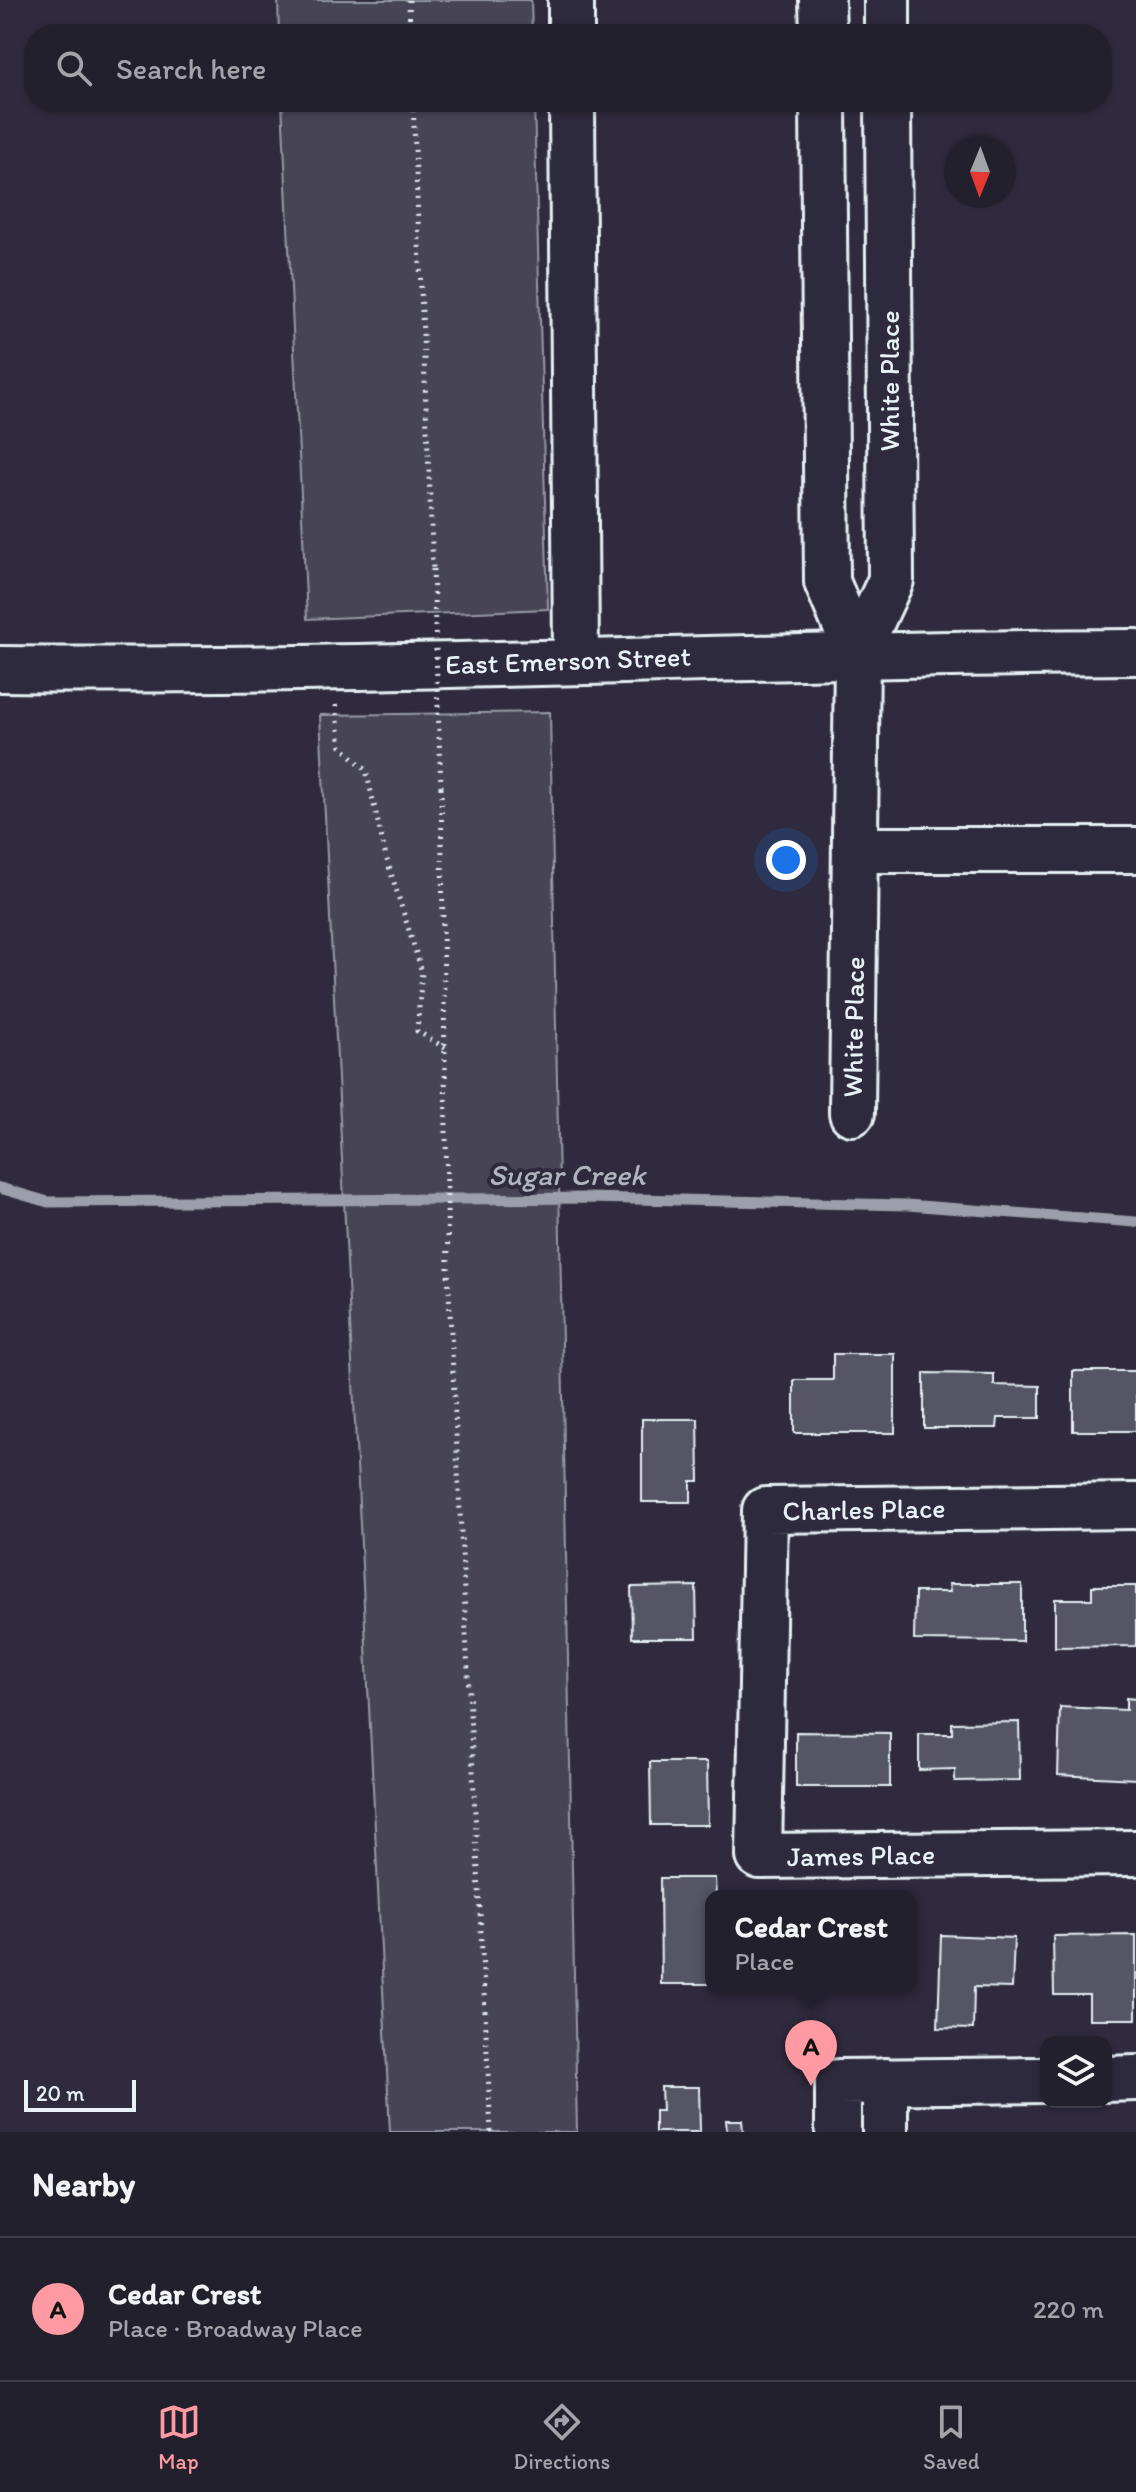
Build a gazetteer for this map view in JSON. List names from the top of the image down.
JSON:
{
  "streets": {
    "street": [
      "White Place",
      "East Emerson Street",
      "Charles Place",
      "James Place"
    ]
  },
  "crossings": [
    ["White Place", "East Emerson Street"],
    ["Charles Place", "James Place"]
  ],
  "water": ["Sugar Creek"],
  "scale_bar": "20 m",
  "north": "bottom",
  "page": {
    "search": "Search here",
    "popup": ["Cedar Crest", "Place"],
    "pins": "A",
    "scale": "20 m",
    "heading": "Nearby",
    "list": [
      {
        "mark": "A",
        "name": "Cedar Crest",
        "note": "Place · Broadway Place",
        "value": "220 m"
      }
    ],
    "nav": ["Map", "Directions", "Saved"]
  }
}
